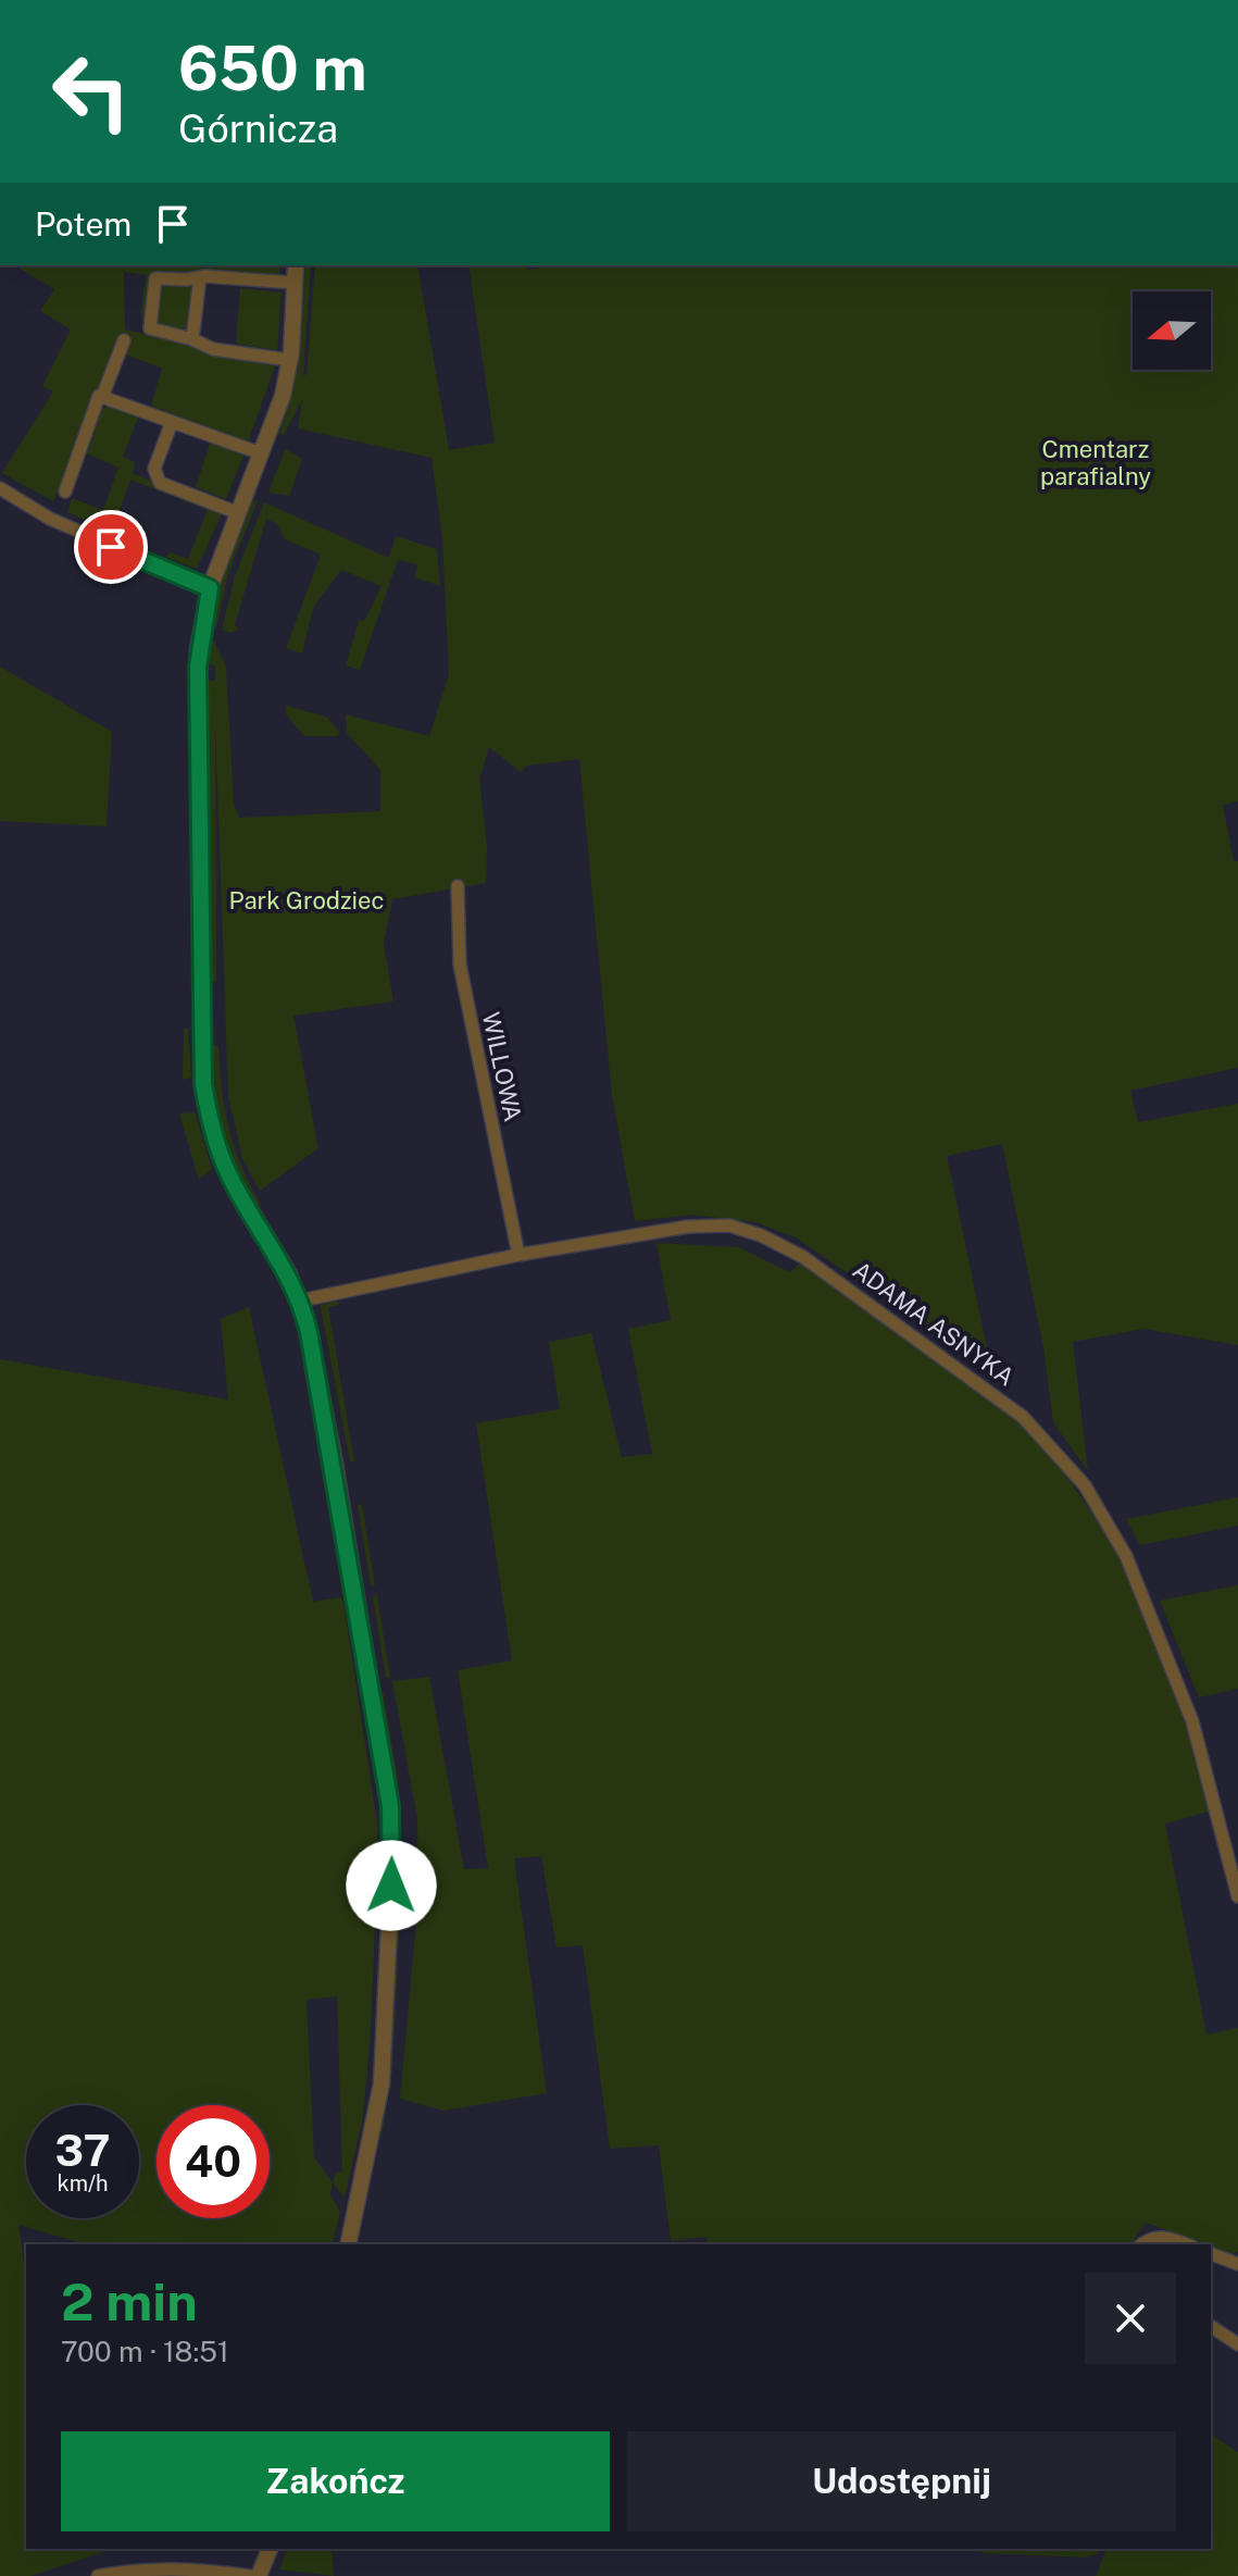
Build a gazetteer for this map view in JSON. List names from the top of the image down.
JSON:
{
  "streets": {
    "street": ["WILLOWA", "ADAMA ASNYKA"]
  },
  "crossings": [
    ["WILLOWA", "ADAMA ASNYKA"]
  ],
  "parks": ["Cmentarz parafialny", "Park Grodziec"],
  "north": "left",
  "page": {
    "turn": ["650 m", "Górnicza"],
    "then": "Potem",
    "speed": "37 km/h",
    "limit": "40",
    "heading": ["2 min", "700 m · 18:51"],
    "buttons": ["Zakończ", "Udostępnij"]
  }
}
